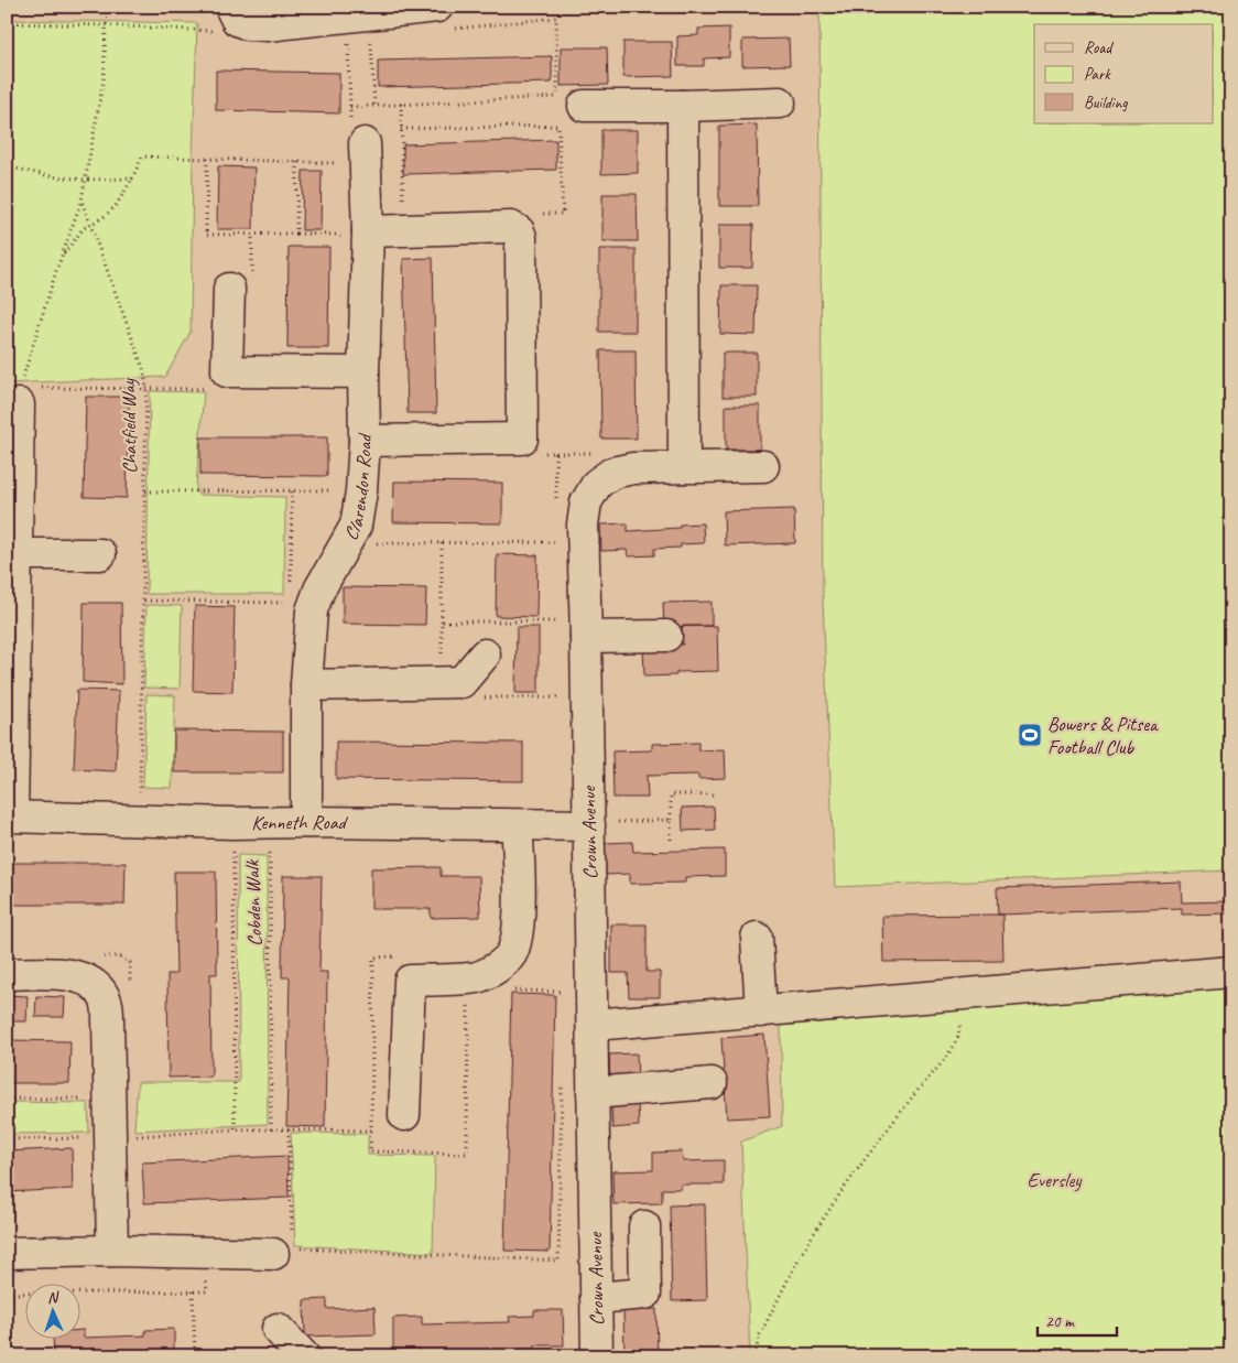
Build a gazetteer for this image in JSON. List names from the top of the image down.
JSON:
{
  "streets": {
    "street": ["Clarendon Road", "Kenneth Road", "Crown Avenue"],
    "path": ["Chatfield Way", "Cobden Walk"]
  },
  "crossings": [
    ["Chatfield Way", "Kenneth Road"],
    ["Clarendon Road", "Kenneth Road"],
    ["Kenneth Road", "Crown Avenue"]
  ],
  "parks": ["Eversley"],
  "places": {
    "sports": ["Bowers & Pitsea Football Club"]
  },
  "legend": ["Road", "Park", "Building"],
  "scale_bar": "20 m",
  "north": "top"
}
